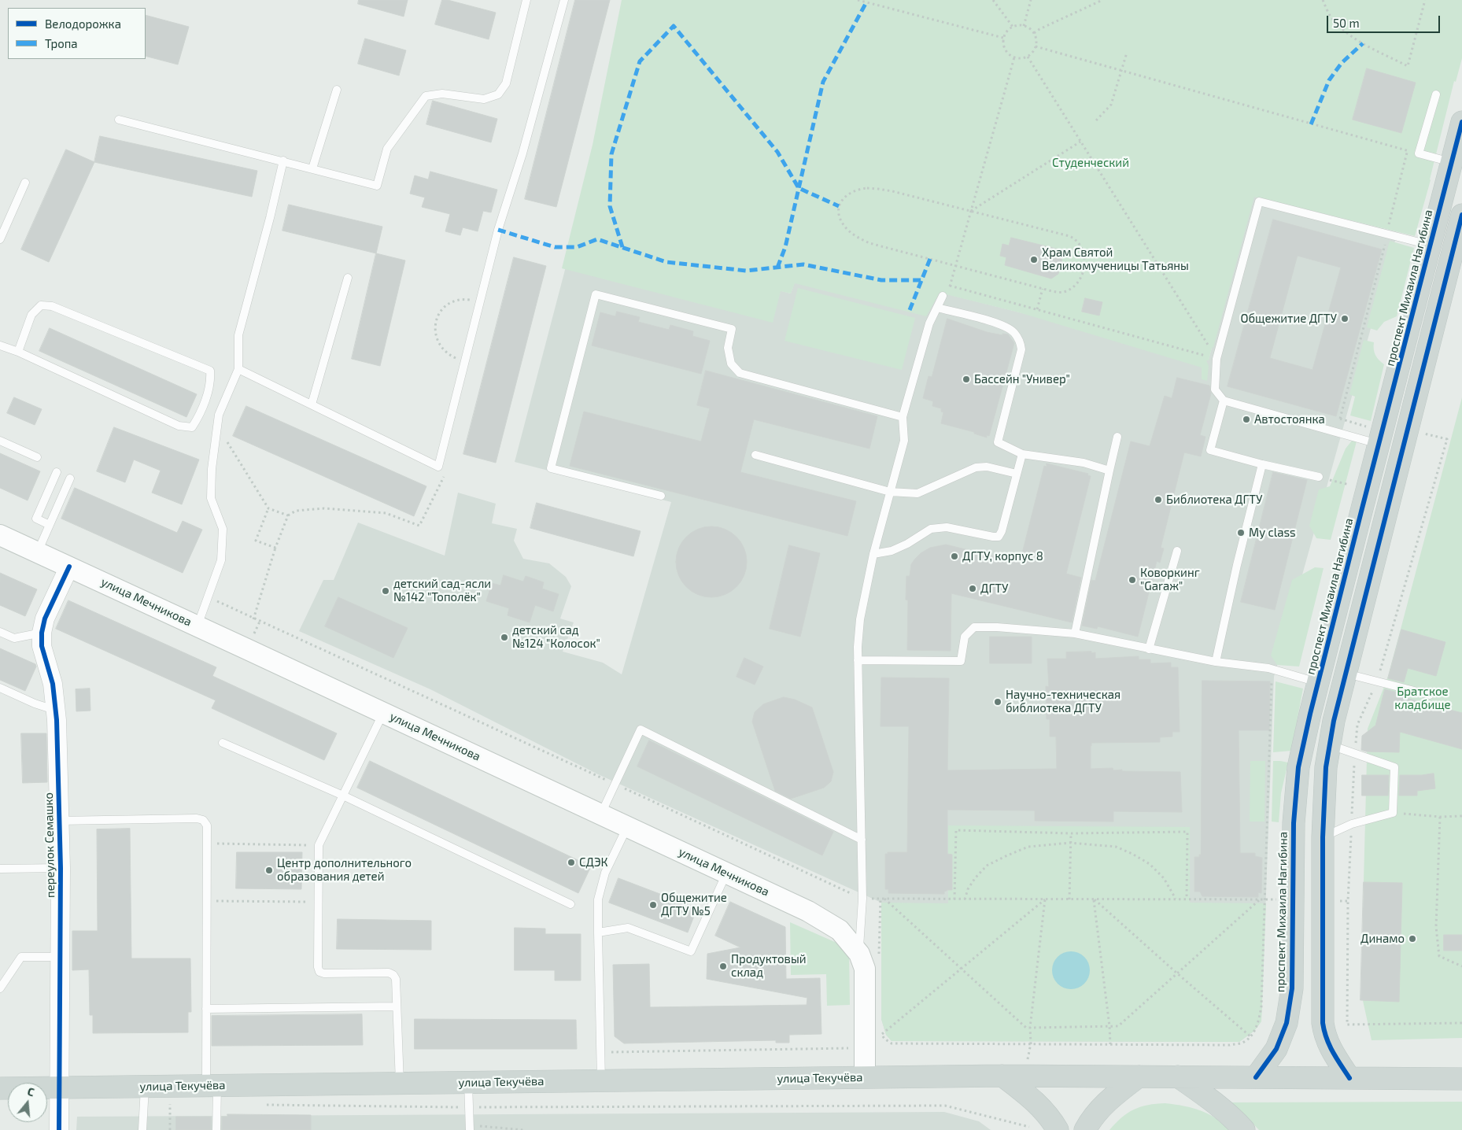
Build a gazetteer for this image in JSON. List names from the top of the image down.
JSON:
{
  "streets": {
    "main road": ["проспект Михаила Нагибина", "улица Мечникова", "улица Текучёва"],
    "street": ["переулок Семашко"]
  },
  "crossings": [
    ["проспект Михаила Нагибина", "улица Текучёва"],
    ["улица Мечникова", "переулок Семашко"],
    ["переулок Семашко", "улица Текучёва"]
  ],
  "parks": ["Студенческий", "Братское кладбище"],
  "places": [
    "Храм Святой Великомученицы Татьяны",
    "Общежитие ДГТУ",
    "Бассейн \"Универ\"",
    "Автостоянка",
    "Библиотека ДГТУ",
    "My class",
    "ДГТУ, корпус 8",
    "Коворкинг \"Gаraж\"",
    "ДГТУ",
    "детский сад-ясли №142 \"Тополёк\"",
    "детский сад №124 \"Колосок\"",
    "Научно-техническая библиотека ДГТУ",
    "СДЭК",
    "Центр дополнительного образования детей",
    "Общежитие ДГТУ №5",
    "Динамо",
    "Продуктовый склад"
  ],
  "legend": ["Велодорожка", "Тропа"],
  "scale_bar": "50 m",
  "north": "top"
}
